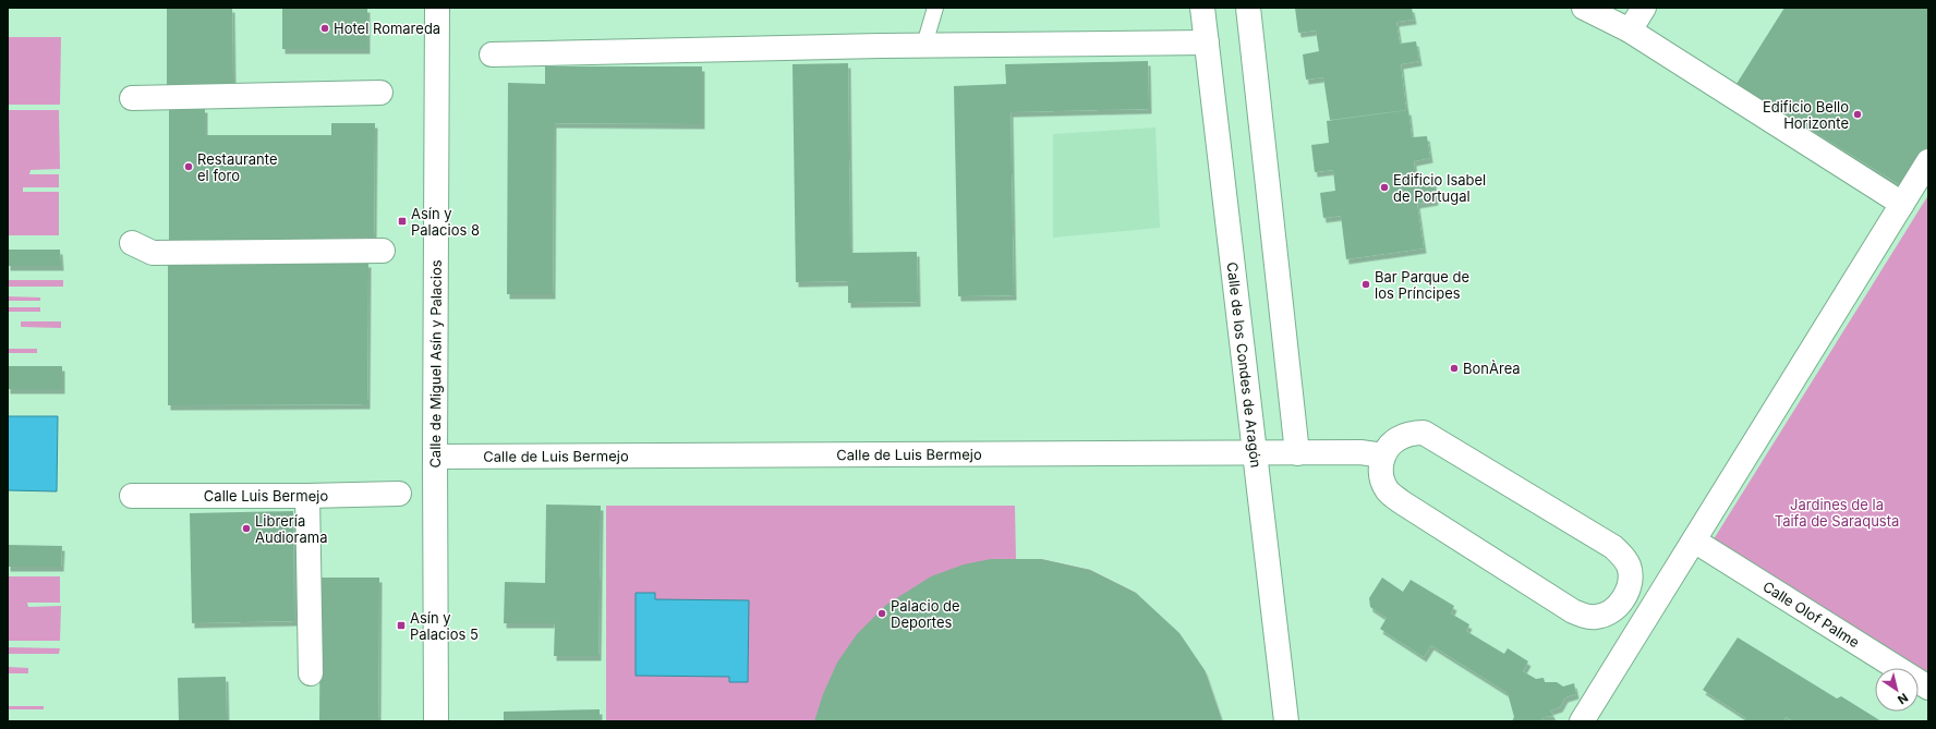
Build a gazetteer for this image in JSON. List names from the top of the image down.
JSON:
{
  "streets": {
    "street": [
      "Calle de Miguel Asín y Palacios",
      "Calle de los Condes de Aragón",
      "Calle de Luis Bermejo",
      "Calle Luis Bermejo",
      "Calle Olof Palme"
    ]
  },
  "crossings": [
    ["Calle de Miguel Asín y Palacios", "Calle de Luis Bermejo"],
    ["Calle de los Condes de Aragón", "Calle de Luis Bermejo"]
  ],
  "parks": ["Jardines de la Taifa de Saraqusta"],
  "places": {
    "other": [
      "Hotel Romareda",
      "Edificio Bello Horizonte",
      "Restaurante el foro",
      "Edificio Isabel de Portugal",
      "Bar Parque de los Príncipes",
      "BonÀrea",
      "Librería Audiorama",
      "Palacio de Deportes"
    ],
    "transit": ["Asín y Palacios 8", "Asín y Palacios 5"]
  },
  "north": "bottom right"
}
